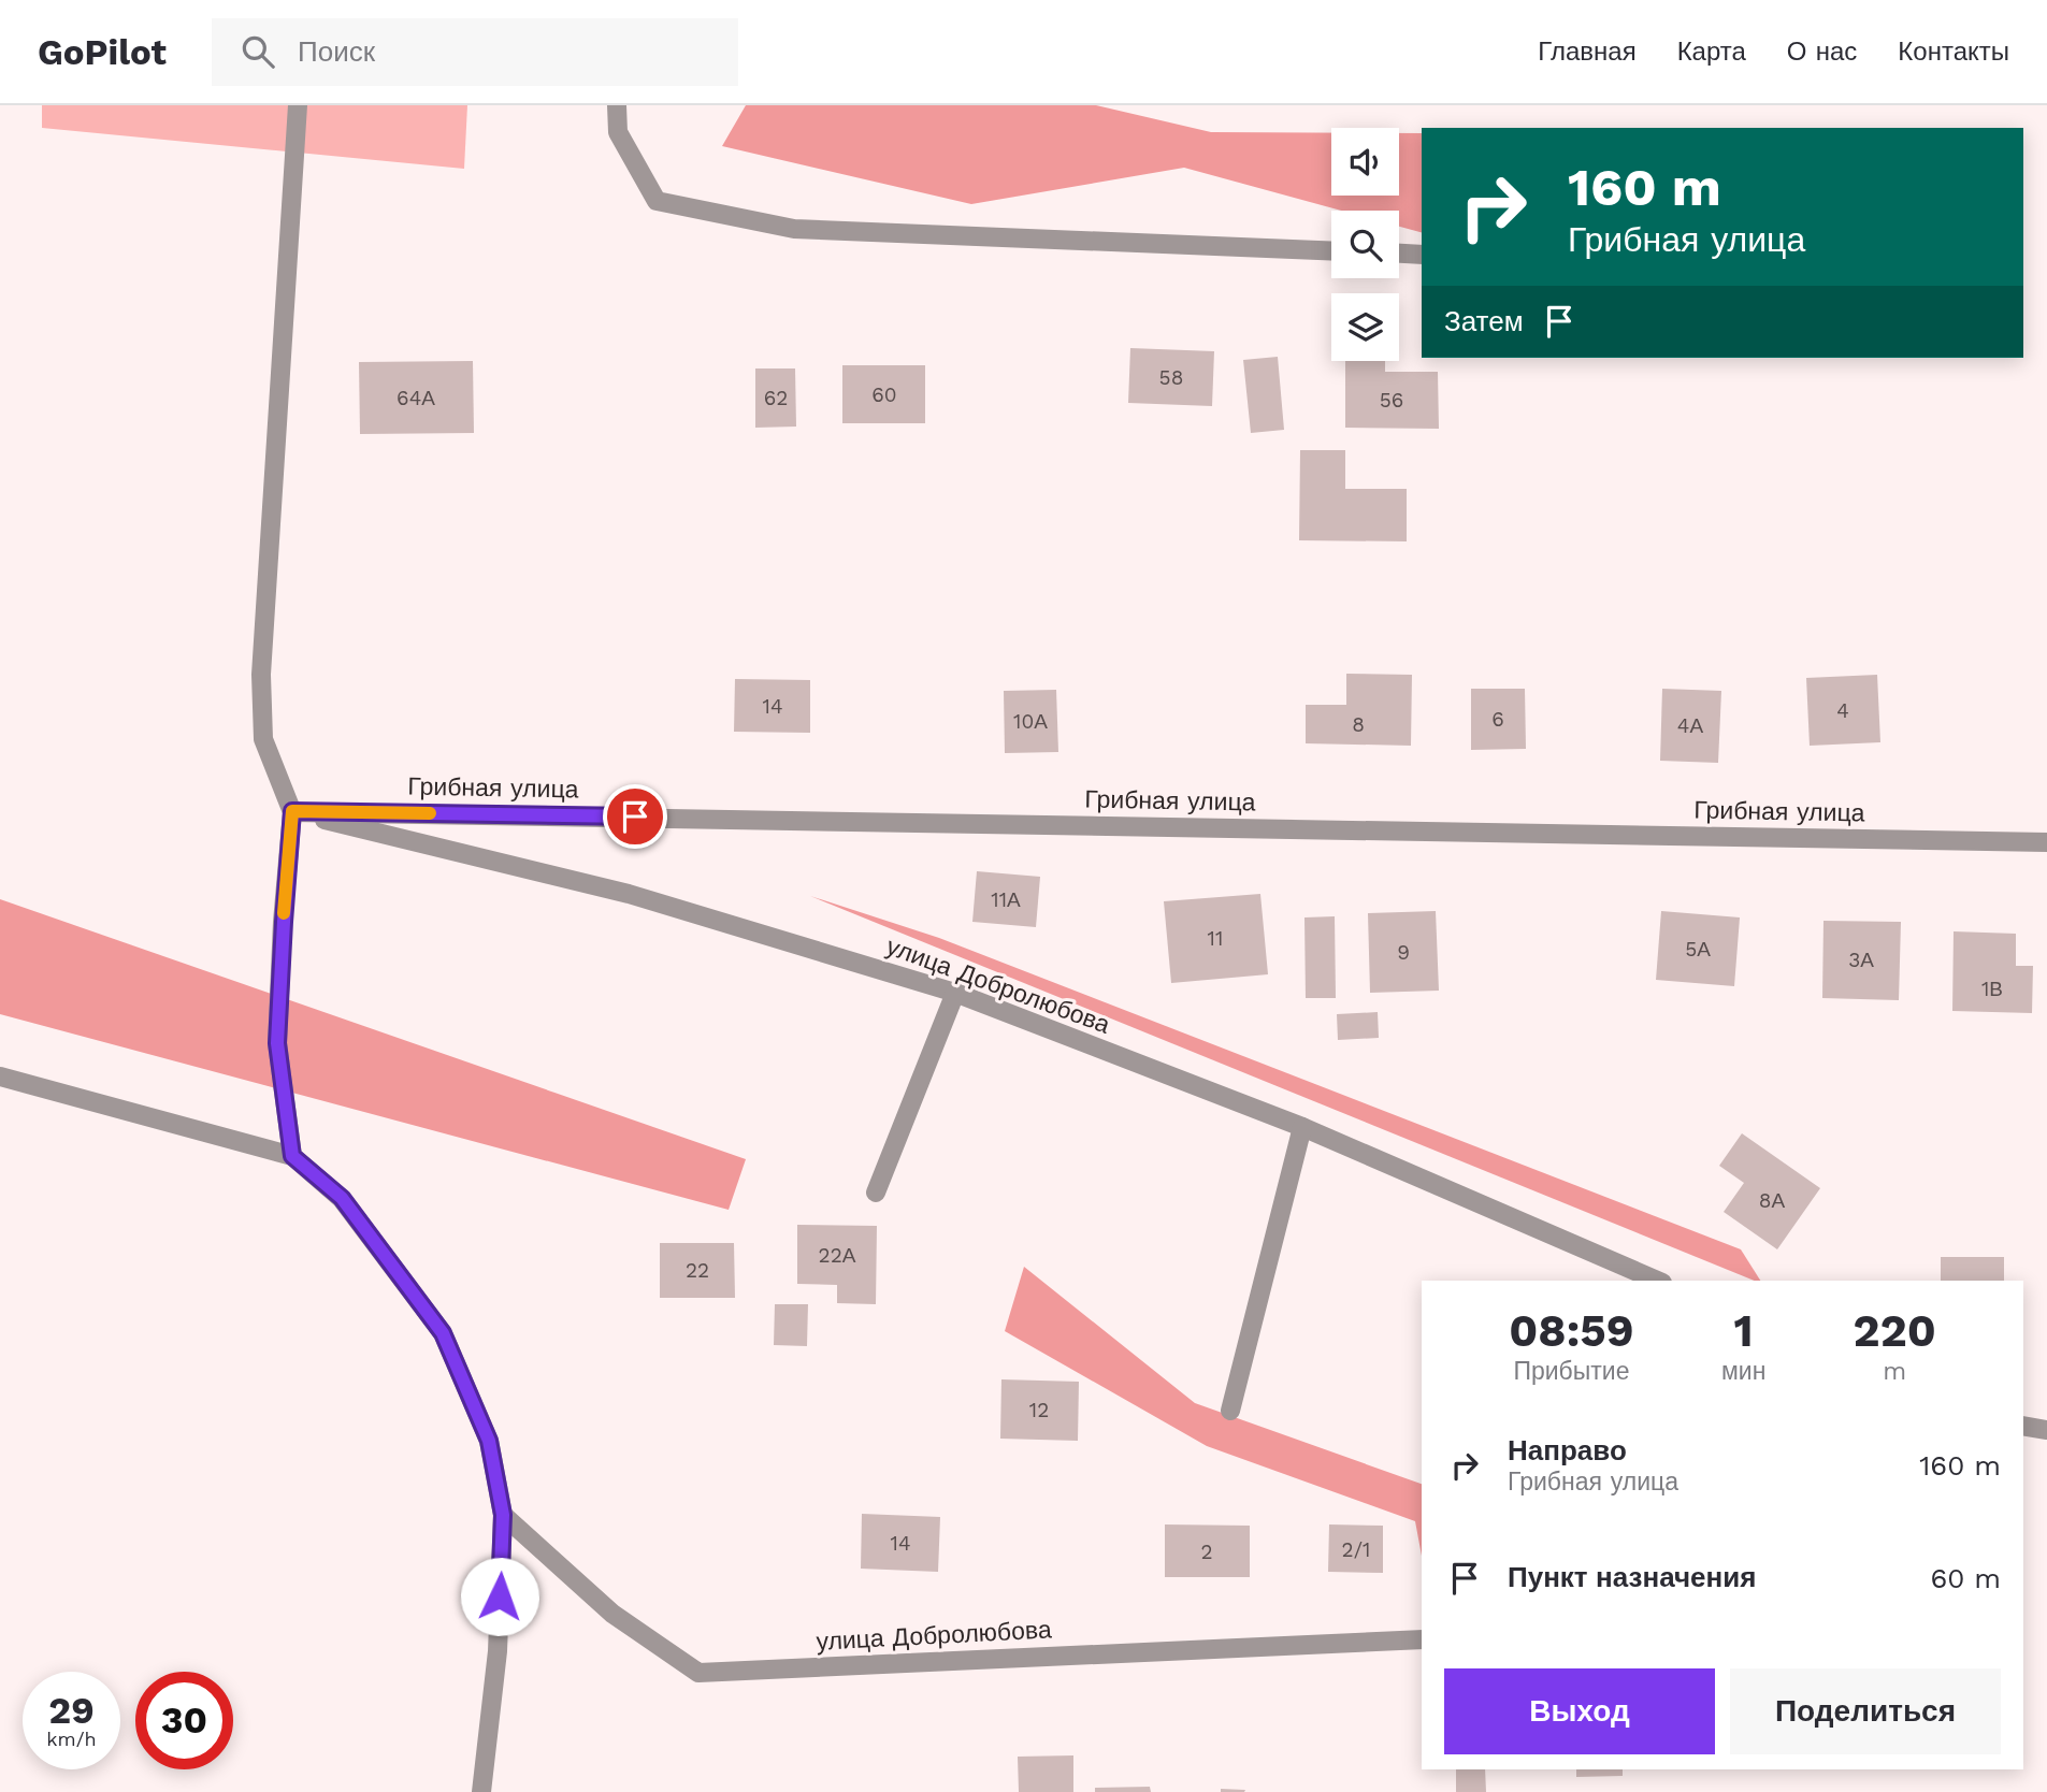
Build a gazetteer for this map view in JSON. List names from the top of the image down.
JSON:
{
  "streets": {
    "street": ["Грибная улица", "улица Добролюбова"]
  },
  "crossings": [
    ["Грибная улица", "улица Добролюбова"]
  ],
  "house_numbers": [
    "58",
    "60",
    "64А",
    "62",
    "56",
    "14",
    "4",
    "6",
    "10А",
    "8",
    "4А",
    "11А",
    "11",
    "5А",
    "9",
    "3А",
    "1В",
    "8А",
    "22А",
    "22",
    "12",
    "14",
    "2/1",
    "2"
  ],
  "page": {
    "header": "GoPilot",
    "search": "Поиск",
    "nav": [
      "Главная",
      "Карта",
      "О нас",
      "Контакты"
    ],
    "turn": ["160 m", "Грибная улица"],
    "then": "Затем",
    "eta": [
      "08:59",
      "Прибытие",
      "1",
      "мин",
      "220",
      "m"
    ],
    "list": [
      {
        "name": "Направо",
        "note": "Грибная улица",
        "value": "160 m"
      },
      {
        "name": "Пункт назначения",
        "value": "60 m"
      }
    ],
    "buttons": ["Выход", "Поделиться"],
    "speed": "29 km/h",
    "limit": "30"
  }
}
